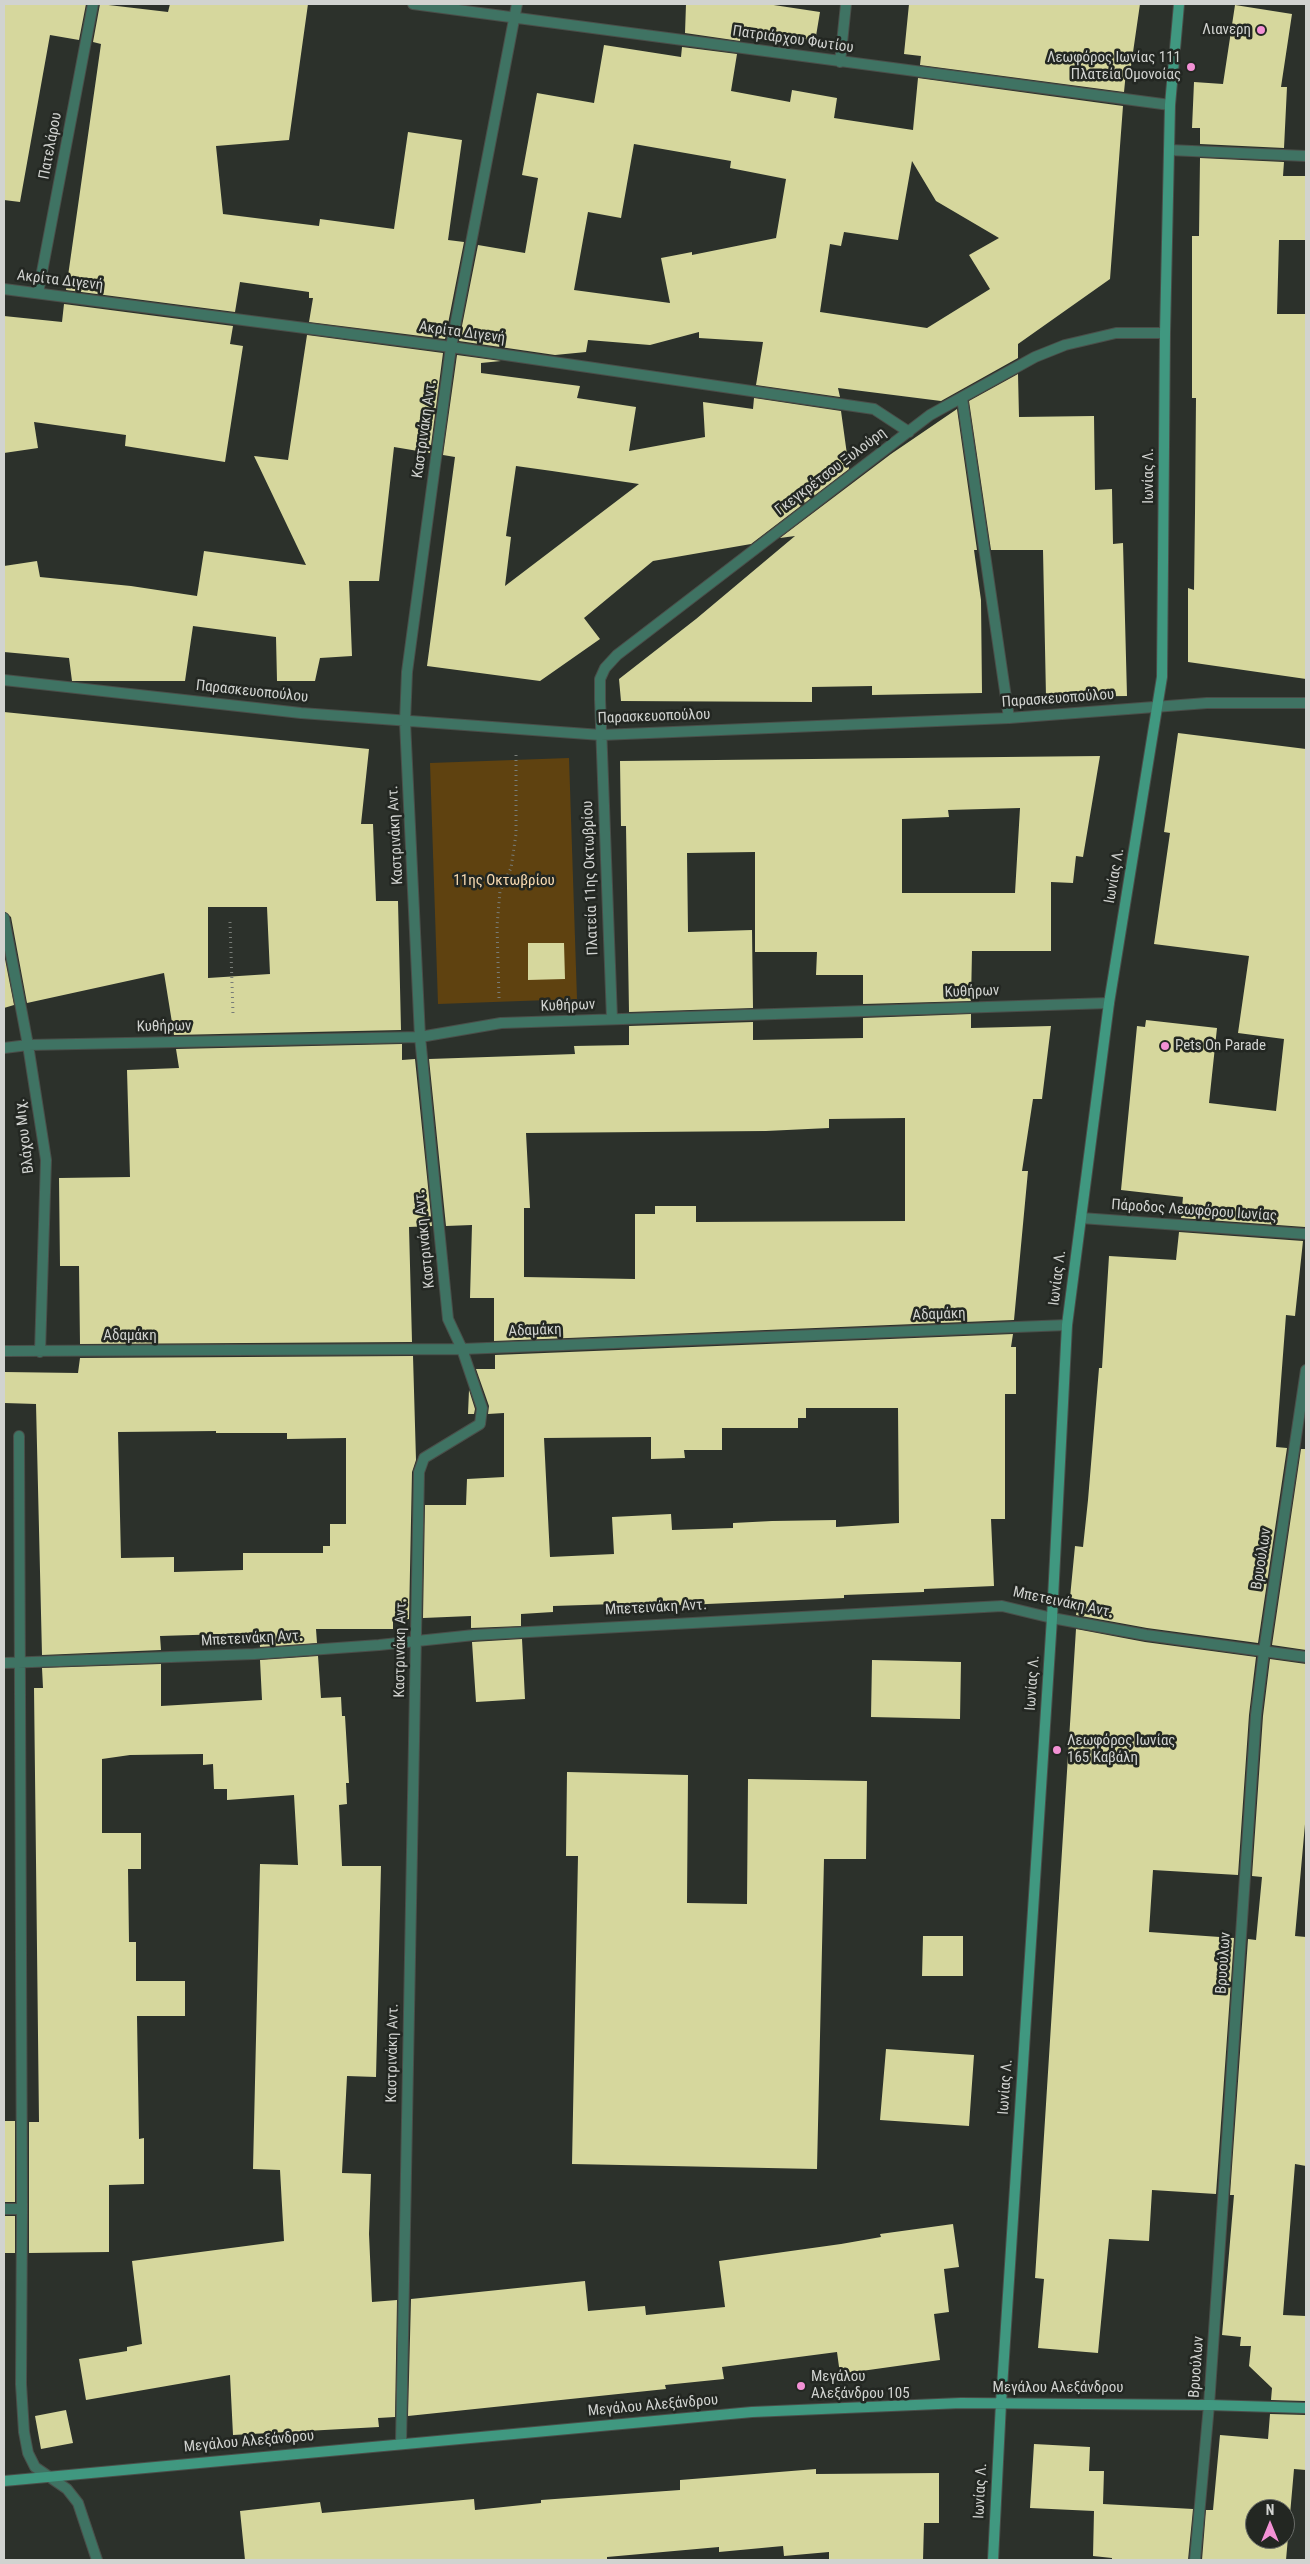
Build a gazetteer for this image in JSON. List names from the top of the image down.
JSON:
{
  "streets": {
    "street": [
      "Πατριάρχου Φωτίου",
      "Πατελάρου",
      "Ακρίτα Διγενή",
      "Καστρινάκη Αντ.",
      "Γκεγκρέτσου Ξυλούρη",
      "Ιωνίας Λ.",
      "Παρασκευοπούλου",
      "Πλατεία 11ης Οκτωβρίου",
      "Κυθήρων",
      "Βλάχου Μιχ.",
      "Πάροδος Λεωφόρου Ιωνίας",
      "Αδαμάκη",
      "Βρυούλων",
      "Μπετεινάκη Αντ.",
      "Μεγάλου Αλεξάνδρου"
    ]
  },
  "crossings": [
    ["Πατριάρχου Φωτίου", "Καστρινάκη Αντ."],
    ["Πατριάρχου Φωτίου", "Ιωνίας Λ."],
    ["Πατελάρου", "Ακρίτα Διγενή"],
    ["Ακρίτα Διγενή", "Καστρινάκη Αντ."],
    ["Ακρίτα Διγενή", "Γκεγκρέτσου Ξυλούρη"],
    ["Καστρινάκη Αντ.", "Παρασκευοπούλου"],
    ["Καστρινάκη Αντ.", "Κυθήρων"],
    ["Καστρινάκη Αντ.", "Αδαμάκη"],
    ["Καστρινάκη Αντ.", "Μπετεινάκη Αντ."],
    ["Καστρινάκη Αντ.", "Μεγάλου Αλεξάνδρου"],
    ["Γκεγκρέτσου Ξυλούρη", "Ιωνίας Λ."],
    ["Γκεγκρέτσου Ξυλούρη", "Παρασκευοπούλου"],
    ["Γκεγκρέτσου Ξυλούρη", "Πλατεία 11ης Οκτωβρίου"],
    ["Ιωνίας Λ.", "Παρασκευοπούλου"],
    ["Ιωνίας Λ.", "Κυθήρων"],
    ["Ιωνίας Λ.", "Πάροδος Λεωφόρου Ιωνίας"],
    ["Ιωνίας Λ.", "Αδαμάκη"],
    ["Ιωνίας Λ.", "Μπετεινάκη Αντ."],
    ["Ιωνίας Λ.", "Μεγάλου Αλεξάνδρου"],
    ["Παρασκευοπούλου", "Πλατεία 11ης Οκτωβρίου"],
    ["Πλατεία 11ης Οκτωβρίου", "Κυθήρων"],
    ["Κυθήρων", "Βλάχου Μιχ."],
    ["Βλάχου Μιχ.", "Αδαμάκη"],
    ["Βρυούλων", "Μπετεινάκη Αντ."],
    ["Βρυούλων", "Μεγάλου Αλεξάνδρου"]
  ],
  "parks": ["11ης Οκτωβρίου"],
  "places": [
    "Λιανερη",
    "Λεωφόρος Ιωνίας 111 Πλατεία Ομονοίας",
    "Pets On Parade",
    "Λεωφόρος Ιωνίας 165 Καβάλη",
    "Μεγάλου Αλεξάνδρου 105"
  ],
  "north": "top"
}
